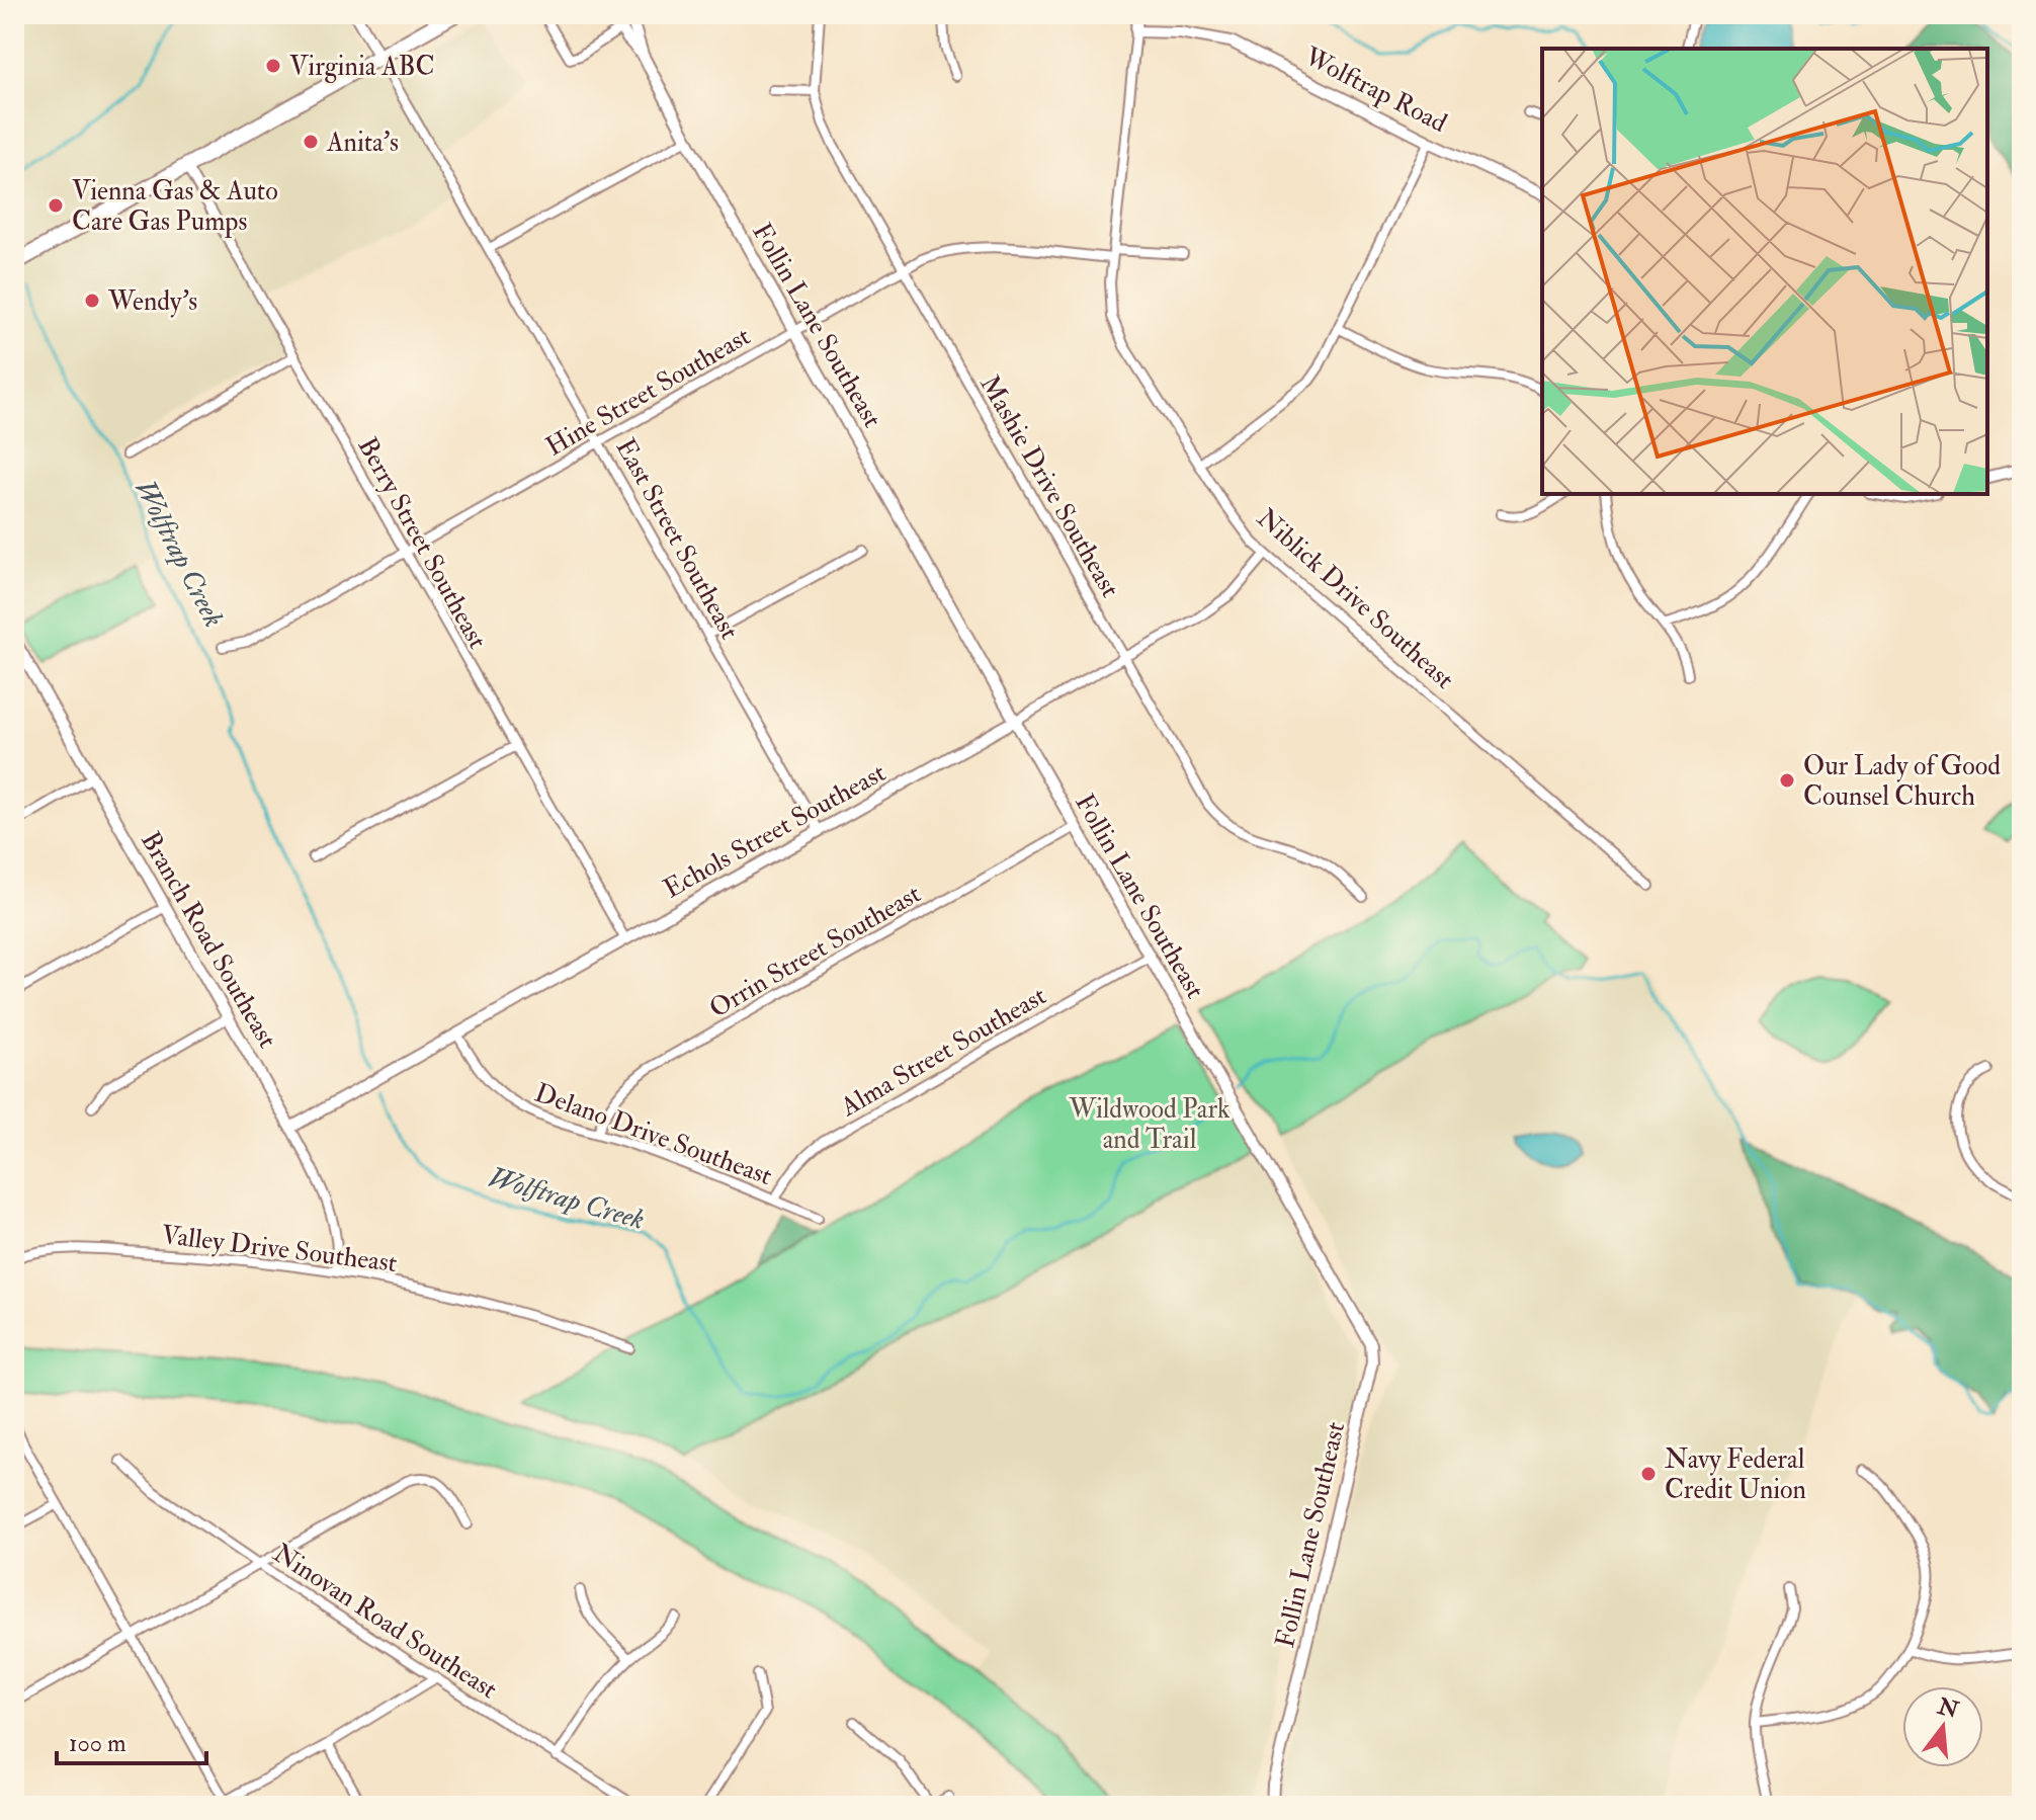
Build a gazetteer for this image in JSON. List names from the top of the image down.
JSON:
{
  "streets": {
    "street": [
      "Wolftrap Road",
      "Follin Lane Southeast",
      "Hine Street Southeast",
      "Mashie Drive Southeast",
      "East Street Southeast",
      "Berry Street Southeast",
      "Niblick Drive Southeast",
      "Echols Street Southeast",
      "Branch Road Southeast",
      "Orrin Street Southeast",
      "Alma Street Southeast",
      "Delano Drive Southeast",
      "Valley Drive Southeast",
      "Ninovan Road Southeast"
    ]
  },
  "crossings": [
    ["Wolftrap Road", "Niblick Drive Southeast"],
    ["Follin Lane Southeast", "Hine Street Southeast"],
    ["Follin Lane Southeast", "Echols Street Southeast"],
    ["Follin Lane Southeast", "Orrin Street Southeast"],
    ["Follin Lane Southeast", "Alma Street Southeast"],
    ["Hine Street Southeast", "Mashie Drive Southeast"],
    ["Hine Street Southeast", "East Street Southeast"],
    ["Hine Street Southeast", "Berry Street Southeast"],
    ["Hine Street Southeast", "Niblick Drive Southeast"],
    ["Mashie Drive Southeast", "Echols Street Southeast"],
    ["East Street Southeast", "Echols Street Southeast"],
    ["Berry Street Southeast", "Echols Street Southeast"],
    ["Niblick Drive Southeast", "Echols Street Southeast"],
    ["Echols Street Southeast", "Branch Road Southeast"],
    ["Echols Street Southeast", "Delano Drive Southeast"],
    ["Branch Road Southeast", "Valley Drive Southeast"],
    ["Orrin Street Southeast", "Delano Drive Southeast"],
    ["Alma Street Southeast", "Delano Drive Southeast"]
  ],
  "water": ["Wolftrap Creek"],
  "parks": ["Wildwood Park and Trail"],
  "places": [
    "Virginia ABC",
    "Anita's",
    "Vienna Gas & Auto Care Gas Pumps",
    "Wendy's",
    "Our Lady of Good Counsel Church",
    "Navy Federal Credit Union"
  ],
  "scale_bar": "100 m",
  "north": "top"
}
